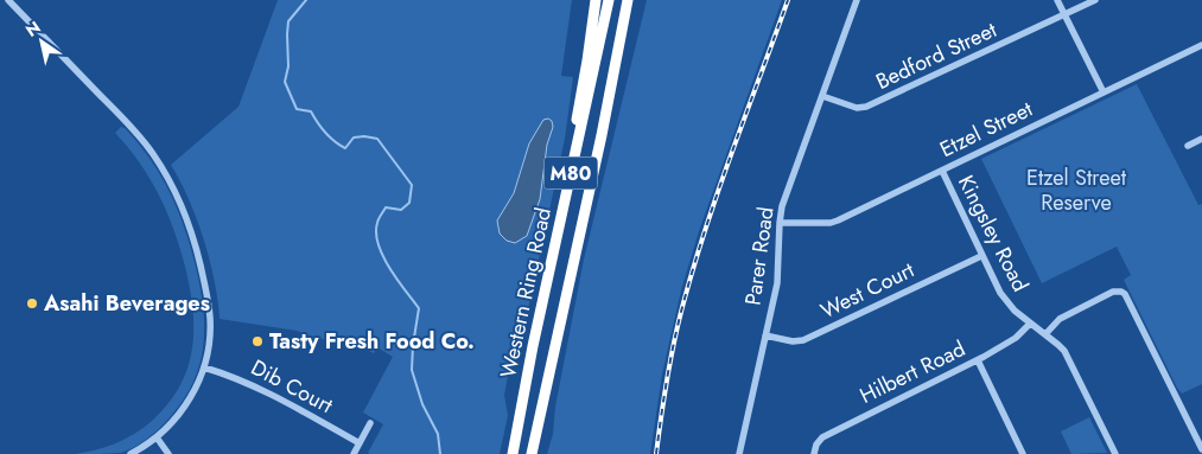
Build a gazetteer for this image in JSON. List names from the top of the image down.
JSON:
{
  "streets": {
    "highway": ["M80", "Western Ring Road"],
    "street": [
      "Bedford Street",
      "Etzel Street",
      "Kingsley Road",
      "Parer Road",
      "West Court",
      "Hilbert Road",
      "Dib Court"
    ]
  },
  "crossings": [
    ["Bedford Street", "Parer Road"],
    ["Etzel Street", "Kingsley Road"],
    ["Etzel Street", "Parer Road"],
    ["Kingsley Road", "West Court"],
    ["Kingsley Road", "Hilbert Road"],
    ["Parer Road", "West Court"]
  ],
  "parks": ["Etzel Street Reserve"],
  "places": ["Asahi Beverages", "Tasty Fresh Food Co."],
  "north": "top left"
}
